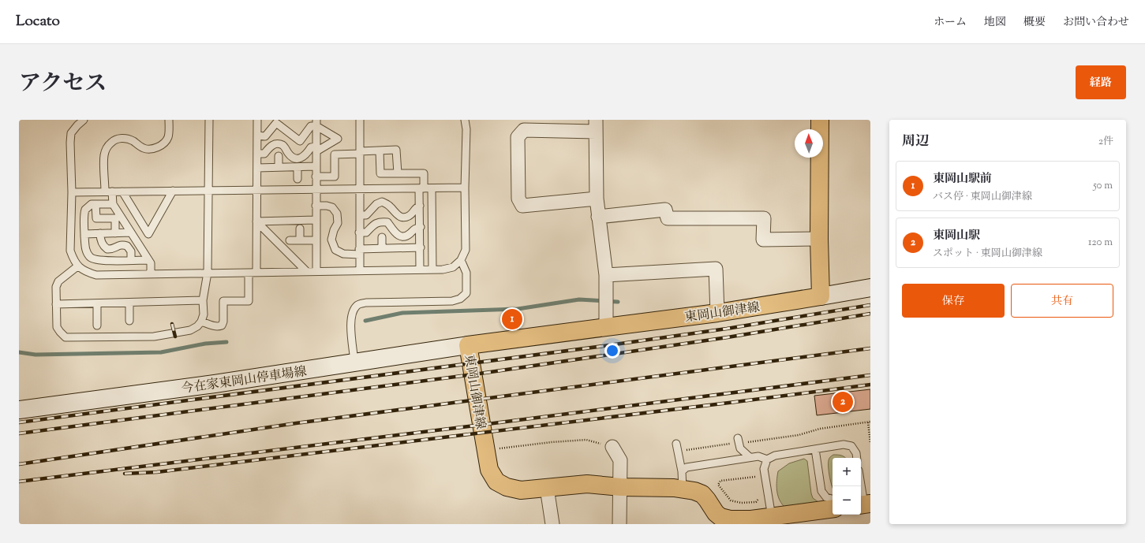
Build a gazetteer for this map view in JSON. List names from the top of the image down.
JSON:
{
  "streets": {
    "main road": ["東岡山御津線", "今在家東岡山停車場線"]
  },
  "crossings": [
    ["東岡山御津線", "今在家東岡山停車場線"]
  ],
  "north": "top",
  "page": {
    "header": "Locato",
    "nav": [
      "ホーム",
      "地図",
      "概要",
      "お問い合わせ"
    ],
    "title": "アクセス",
    "buttons": [
      "経路",
      ["保存", "共有"]
    ],
    "heading": ["周辺", "2件"],
    "list": [
      {
        "mark": "1",
        "name": "東岡山駅前",
        "note": "バス停 · 東岡山御津線",
        "value": "50 m"
      },
      {
        "mark": "2",
        "name": "東岡山駅",
        "note": "スポット · 東岡山御津線",
        "value": "120 m"
      }
    ],
    "pins": ["1", "2"],
    "map_buttons": ["+", "−"]
  }
}
